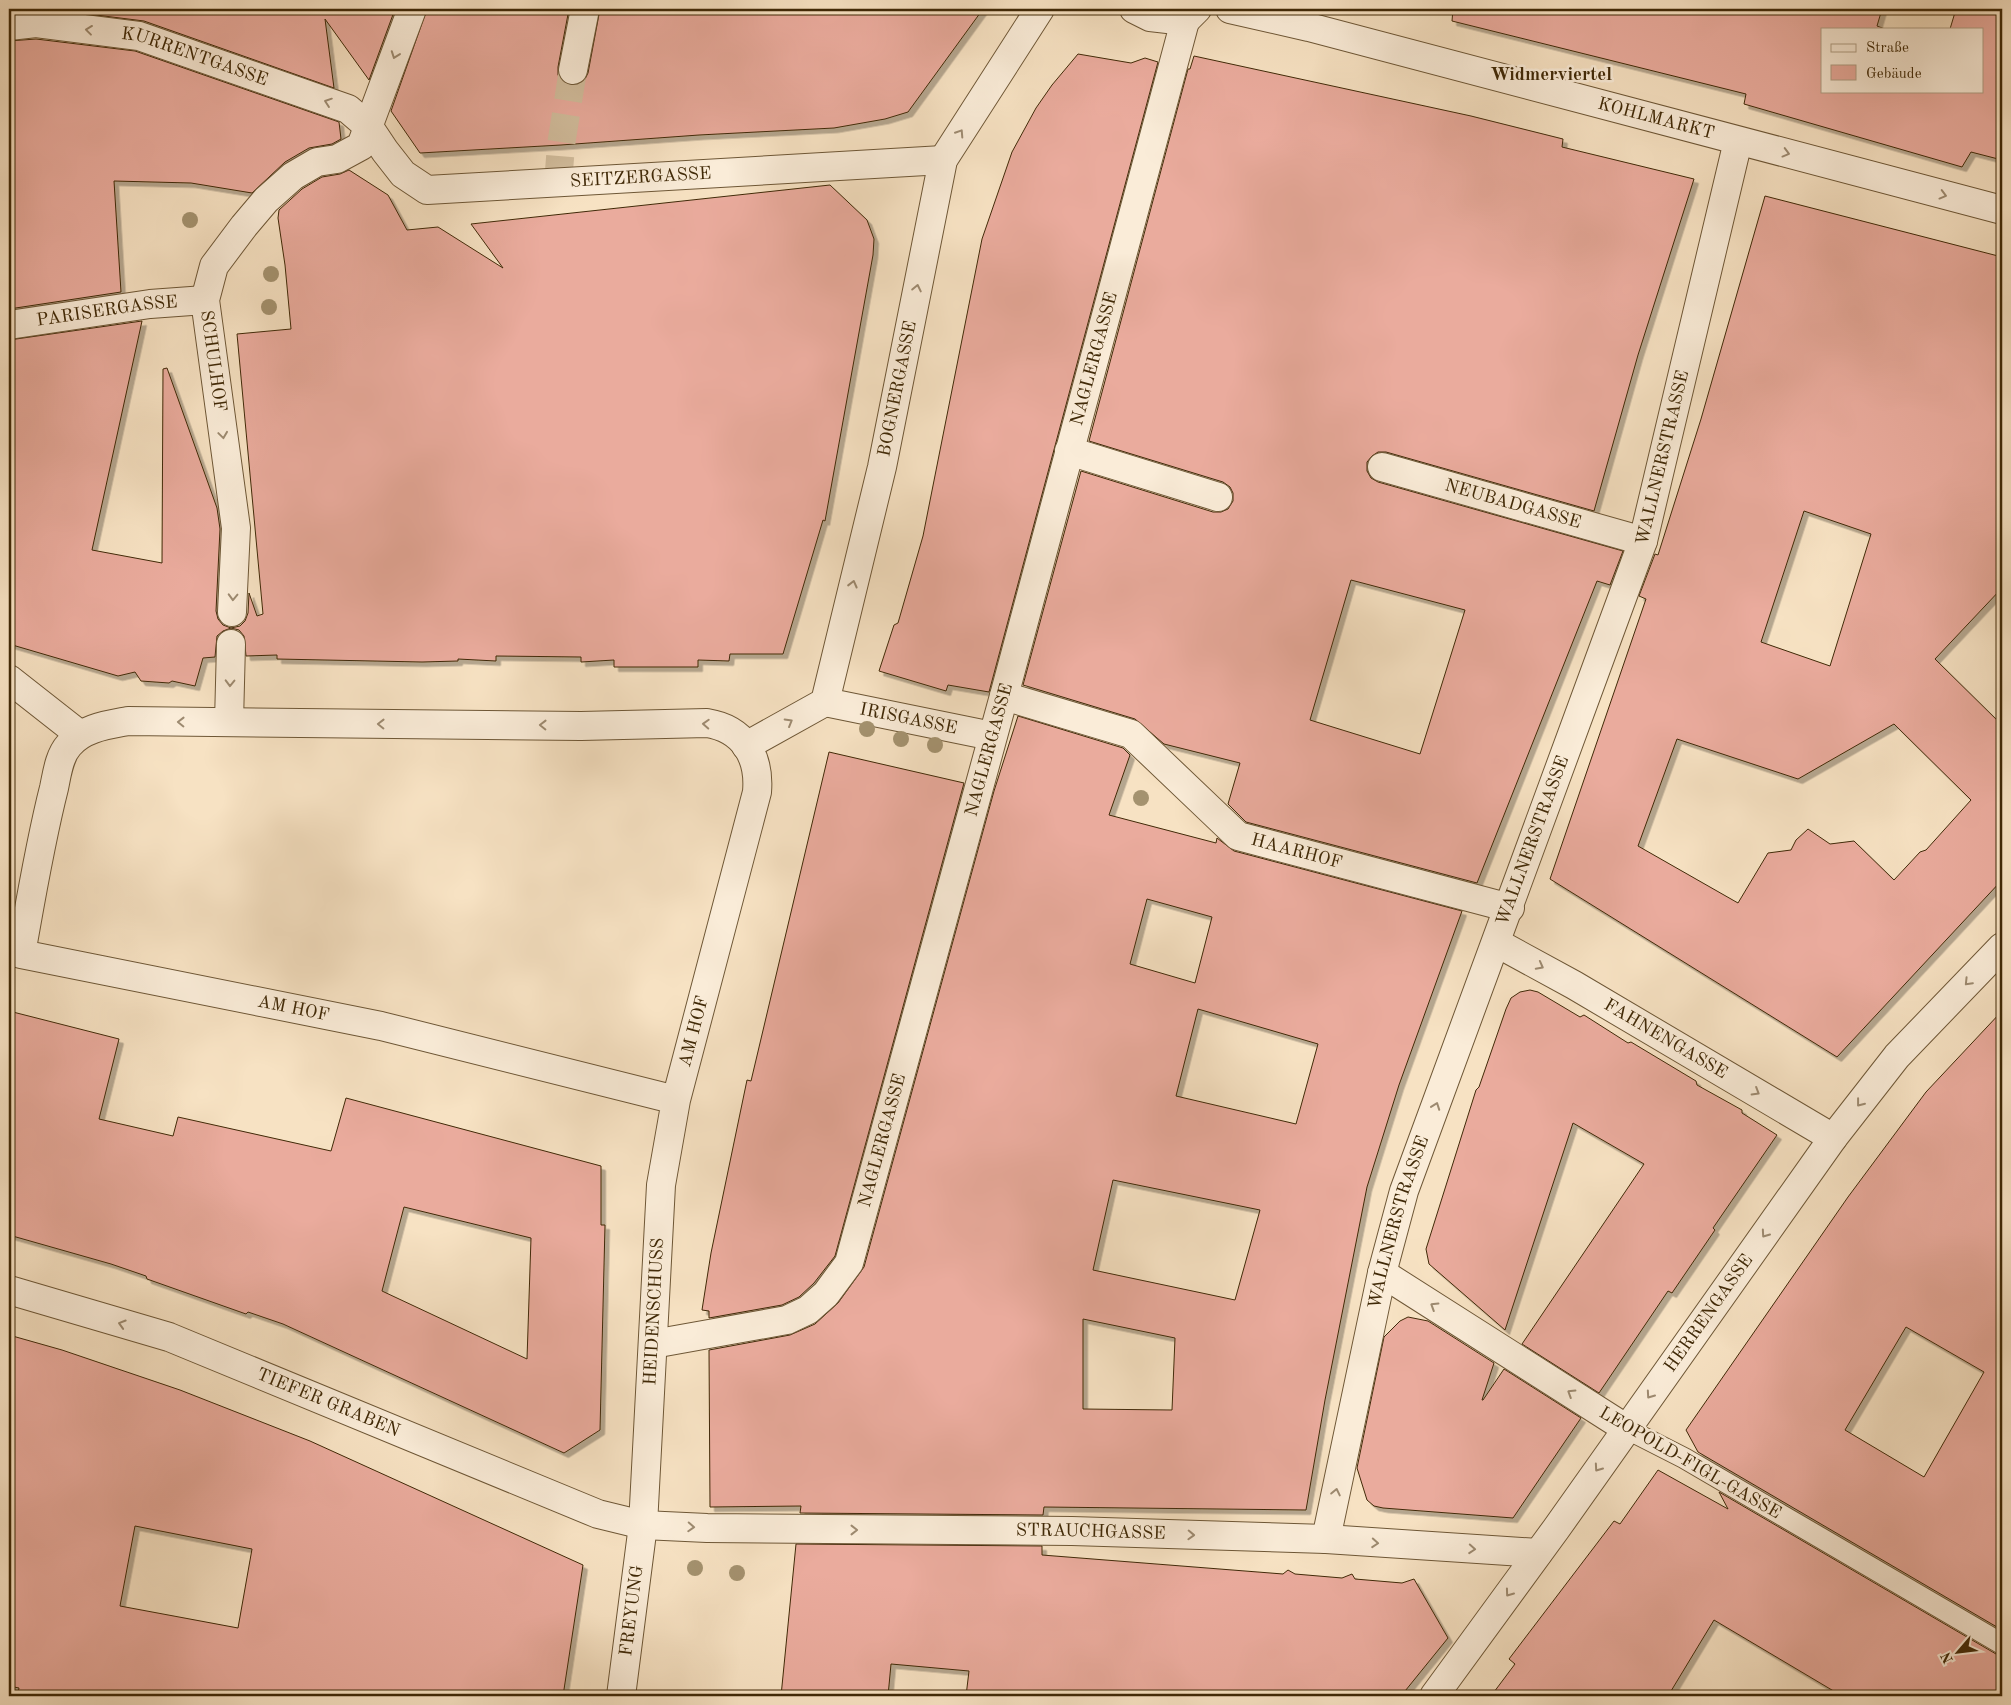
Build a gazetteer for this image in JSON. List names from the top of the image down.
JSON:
{
  "streets": {
    "street": [
      "KURRENTGASSE",
      "KOHLMARKT",
      "SEITZERGASSE",
      "PARISERGASSE",
      "NAGLERGASSE",
      "SCHULHOF",
      "BOGNERGASSE",
      "WALLNERSTRASSE",
      "NEUBADGASSE",
      "IRISGASSE",
      "HAARHOF",
      "AM HOF",
      "FAHNENGASSE",
      "HEIDENSCHUSS",
      "HERRENGASSE",
      "TIEFER GRABEN",
      "LEOPOLD-FIGL-GASSE",
      "STRAUCHGASSE",
      "FREYUNG"
    ]
  },
  "crossings": [
    ["KURRENTGASSE", "SEITZERGASSE"],
    ["KURRENTGASSE", "SCHULHOF"],
    ["KOHLMARKT", "WALLNERSTRASSE"],
    ["SEITZERGASSE", "SCHULHOF"],
    ["SEITZERGASSE", "BOGNERGASSE"],
    ["PARISERGASSE", "SCHULHOF"],
    ["NAGLERGASSE", "IRISGASSE"],
    ["NAGLERGASSE", "HAARHOF"],
    ["NAGLERGASSE", "HEIDENSCHUSS"],
    ["BOGNERGASSE", "IRISGASSE"],
    ["WALLNERSTRASSE", "NEUBADGASSE"],
    ["WALLNERSTRASSE", "HAARHOF"],
    ["WALLNERSTRASSE", "FAHNENGASSE"],
    ["WALLNERSTRASSE", "LEOPOLD-FIGL-GASSE"],
    ["WALLNERSTRASSE", "STRAUCHGASSE"],
    ["AM HOF", "HEIDENSCHUSS"],
    ["FAHNENGASSE", "HERRENGASSE"],
    ["HEIDENSCHUSS", "TIEFER GRABEN"],
    ["HEIDENSCHUSS", "STRAUCHGASSE"],
    ["HEIDENSCHUSS", "FREYUNG"],
    ["HERRENGASSE", "LEOPOLD-FIGL-GASSE"],
    ["HERRENGASSE", "STRAUCHGASSE"],
    ["TIEFER GRABEN", "STRAUCHGASSE"],
    ["TIEFER GRABEN", "FREYUNG"],
    ["STRAUCHGASSE", "FREYUNG"]
  ],
  "one_way": [
    "KURRENTGASSE",
    "SCHULHOF",
    "BOGNERGASSE",
    "WALLNERSTRASSE",
    "FAHNENGASSE",
    "HERRENGASSE",
    "TIEFER GRABEN",
    "LEOPOLD-FIGL-GASSE",
    "STRAUCHGASSE"
  ],
  "districts": ["Widmerviertel"],
  "legend": ["Straße", "Gebäude"],
  "north": "bottom left"
}
